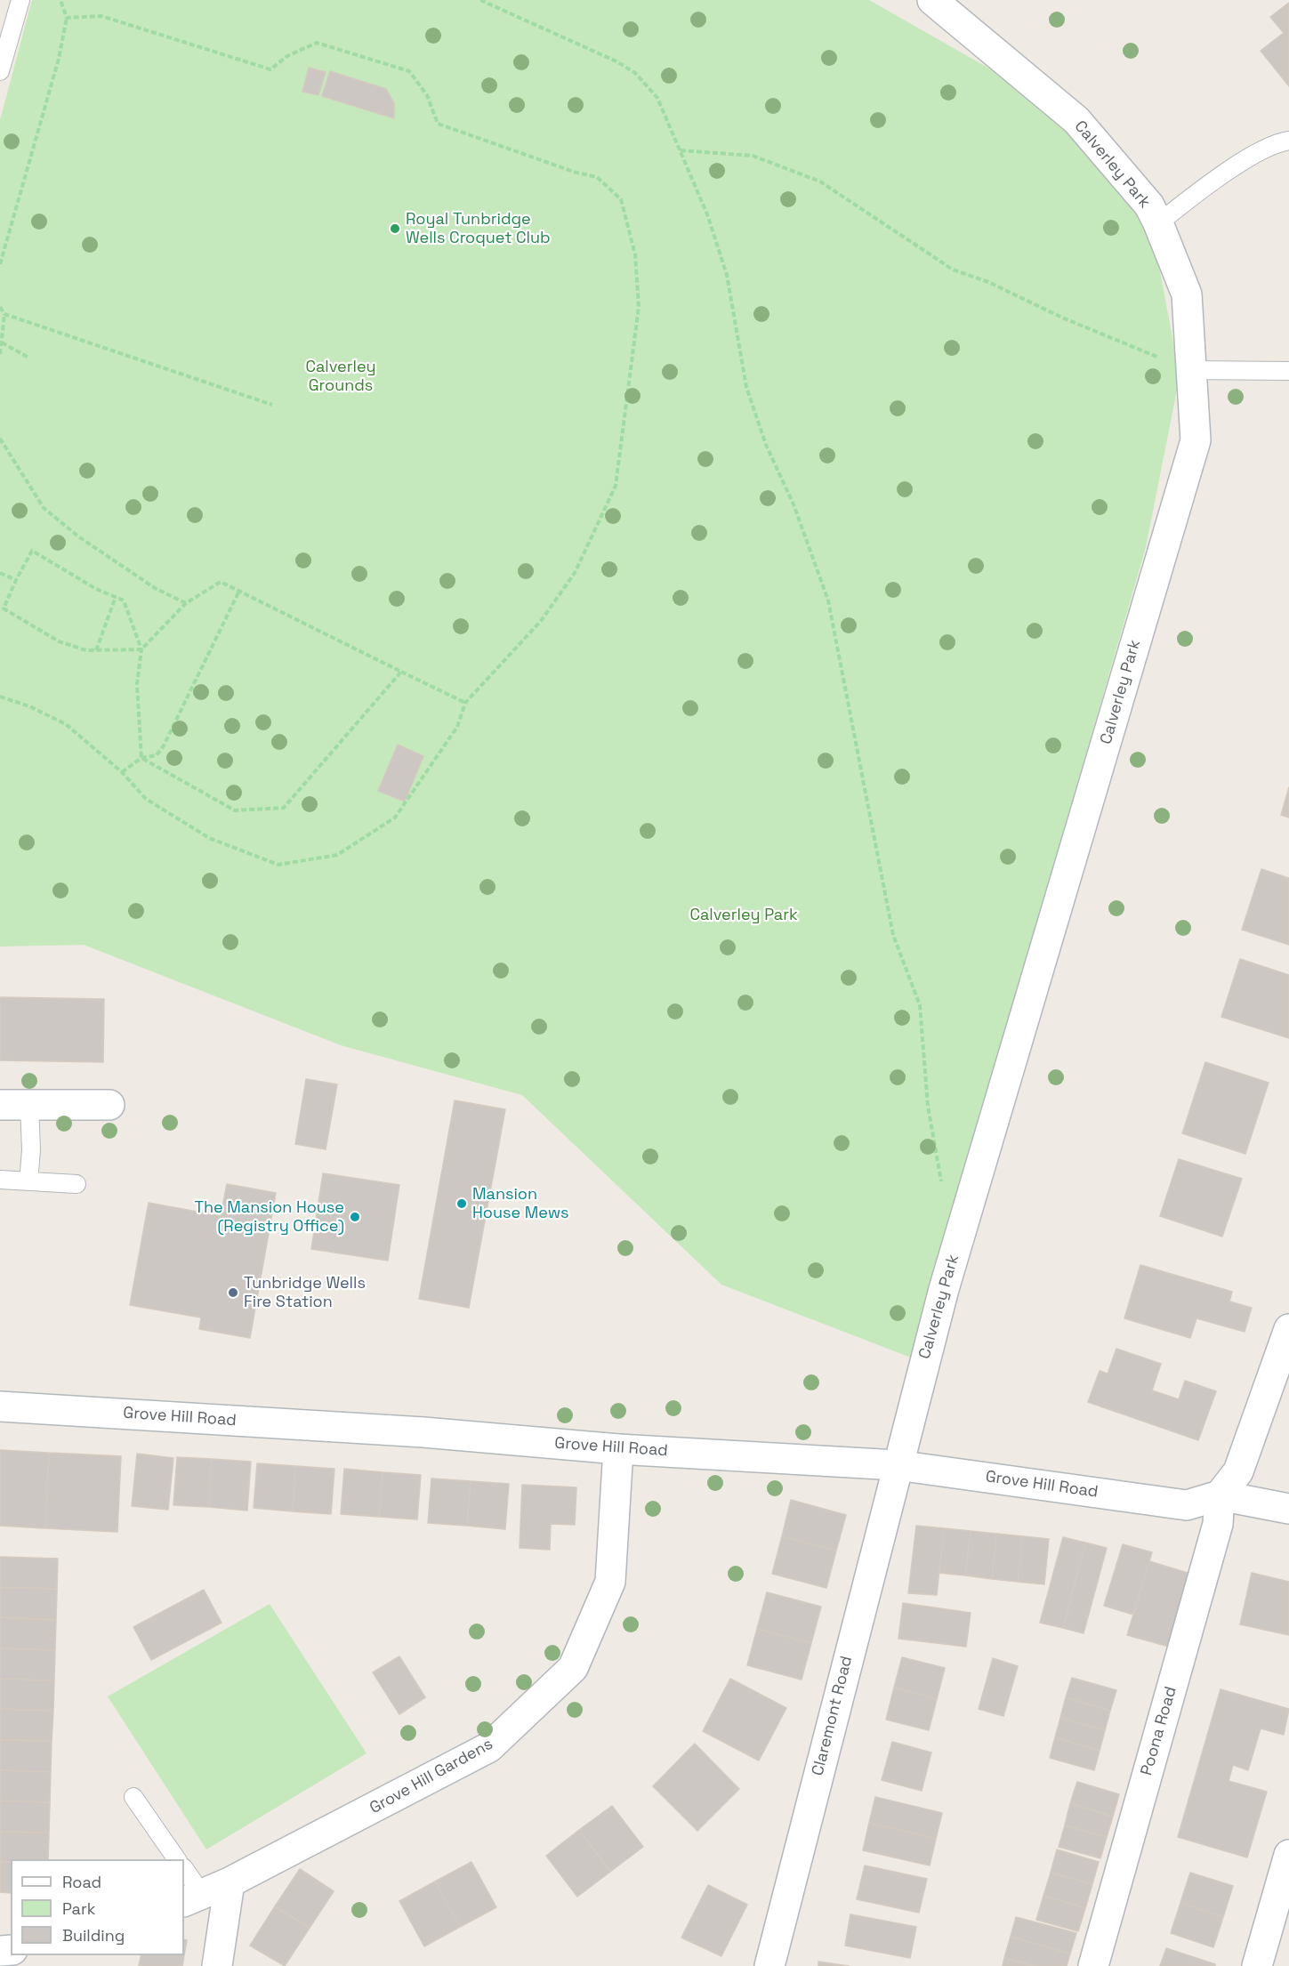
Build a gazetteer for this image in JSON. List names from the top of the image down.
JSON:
{
  "streets": {
    "street": [
      "Calverley Park",
      "Grove Hill Road",
      "Claremont Road",
      "Poona Road",
      "Grove Hill Gardens"
    ]
  },
  "crossings": [
    ["Calverley Park", "Grove Hill Road"],
    ["Calverley Park", "Claremont Road"],
    ["Grove Hill Road", "Claremont Road"],
    ["Grove Hill Road", "Poona Road"],
    ["Grove Hill Road", "Grove Hill Gardens"]
  ],
  "parks": ["Calverley Grounds", "Calverley Park"],
  "places": [
    "Royal Tunbridge Wells Croquet Club",
    "Mansion House Mews",
    "The Mansion House (Registry Office)",
    "Tunbridge Wells Fire Station"
  ],
  "legend": ["Road", "Park", "Building"]
}
